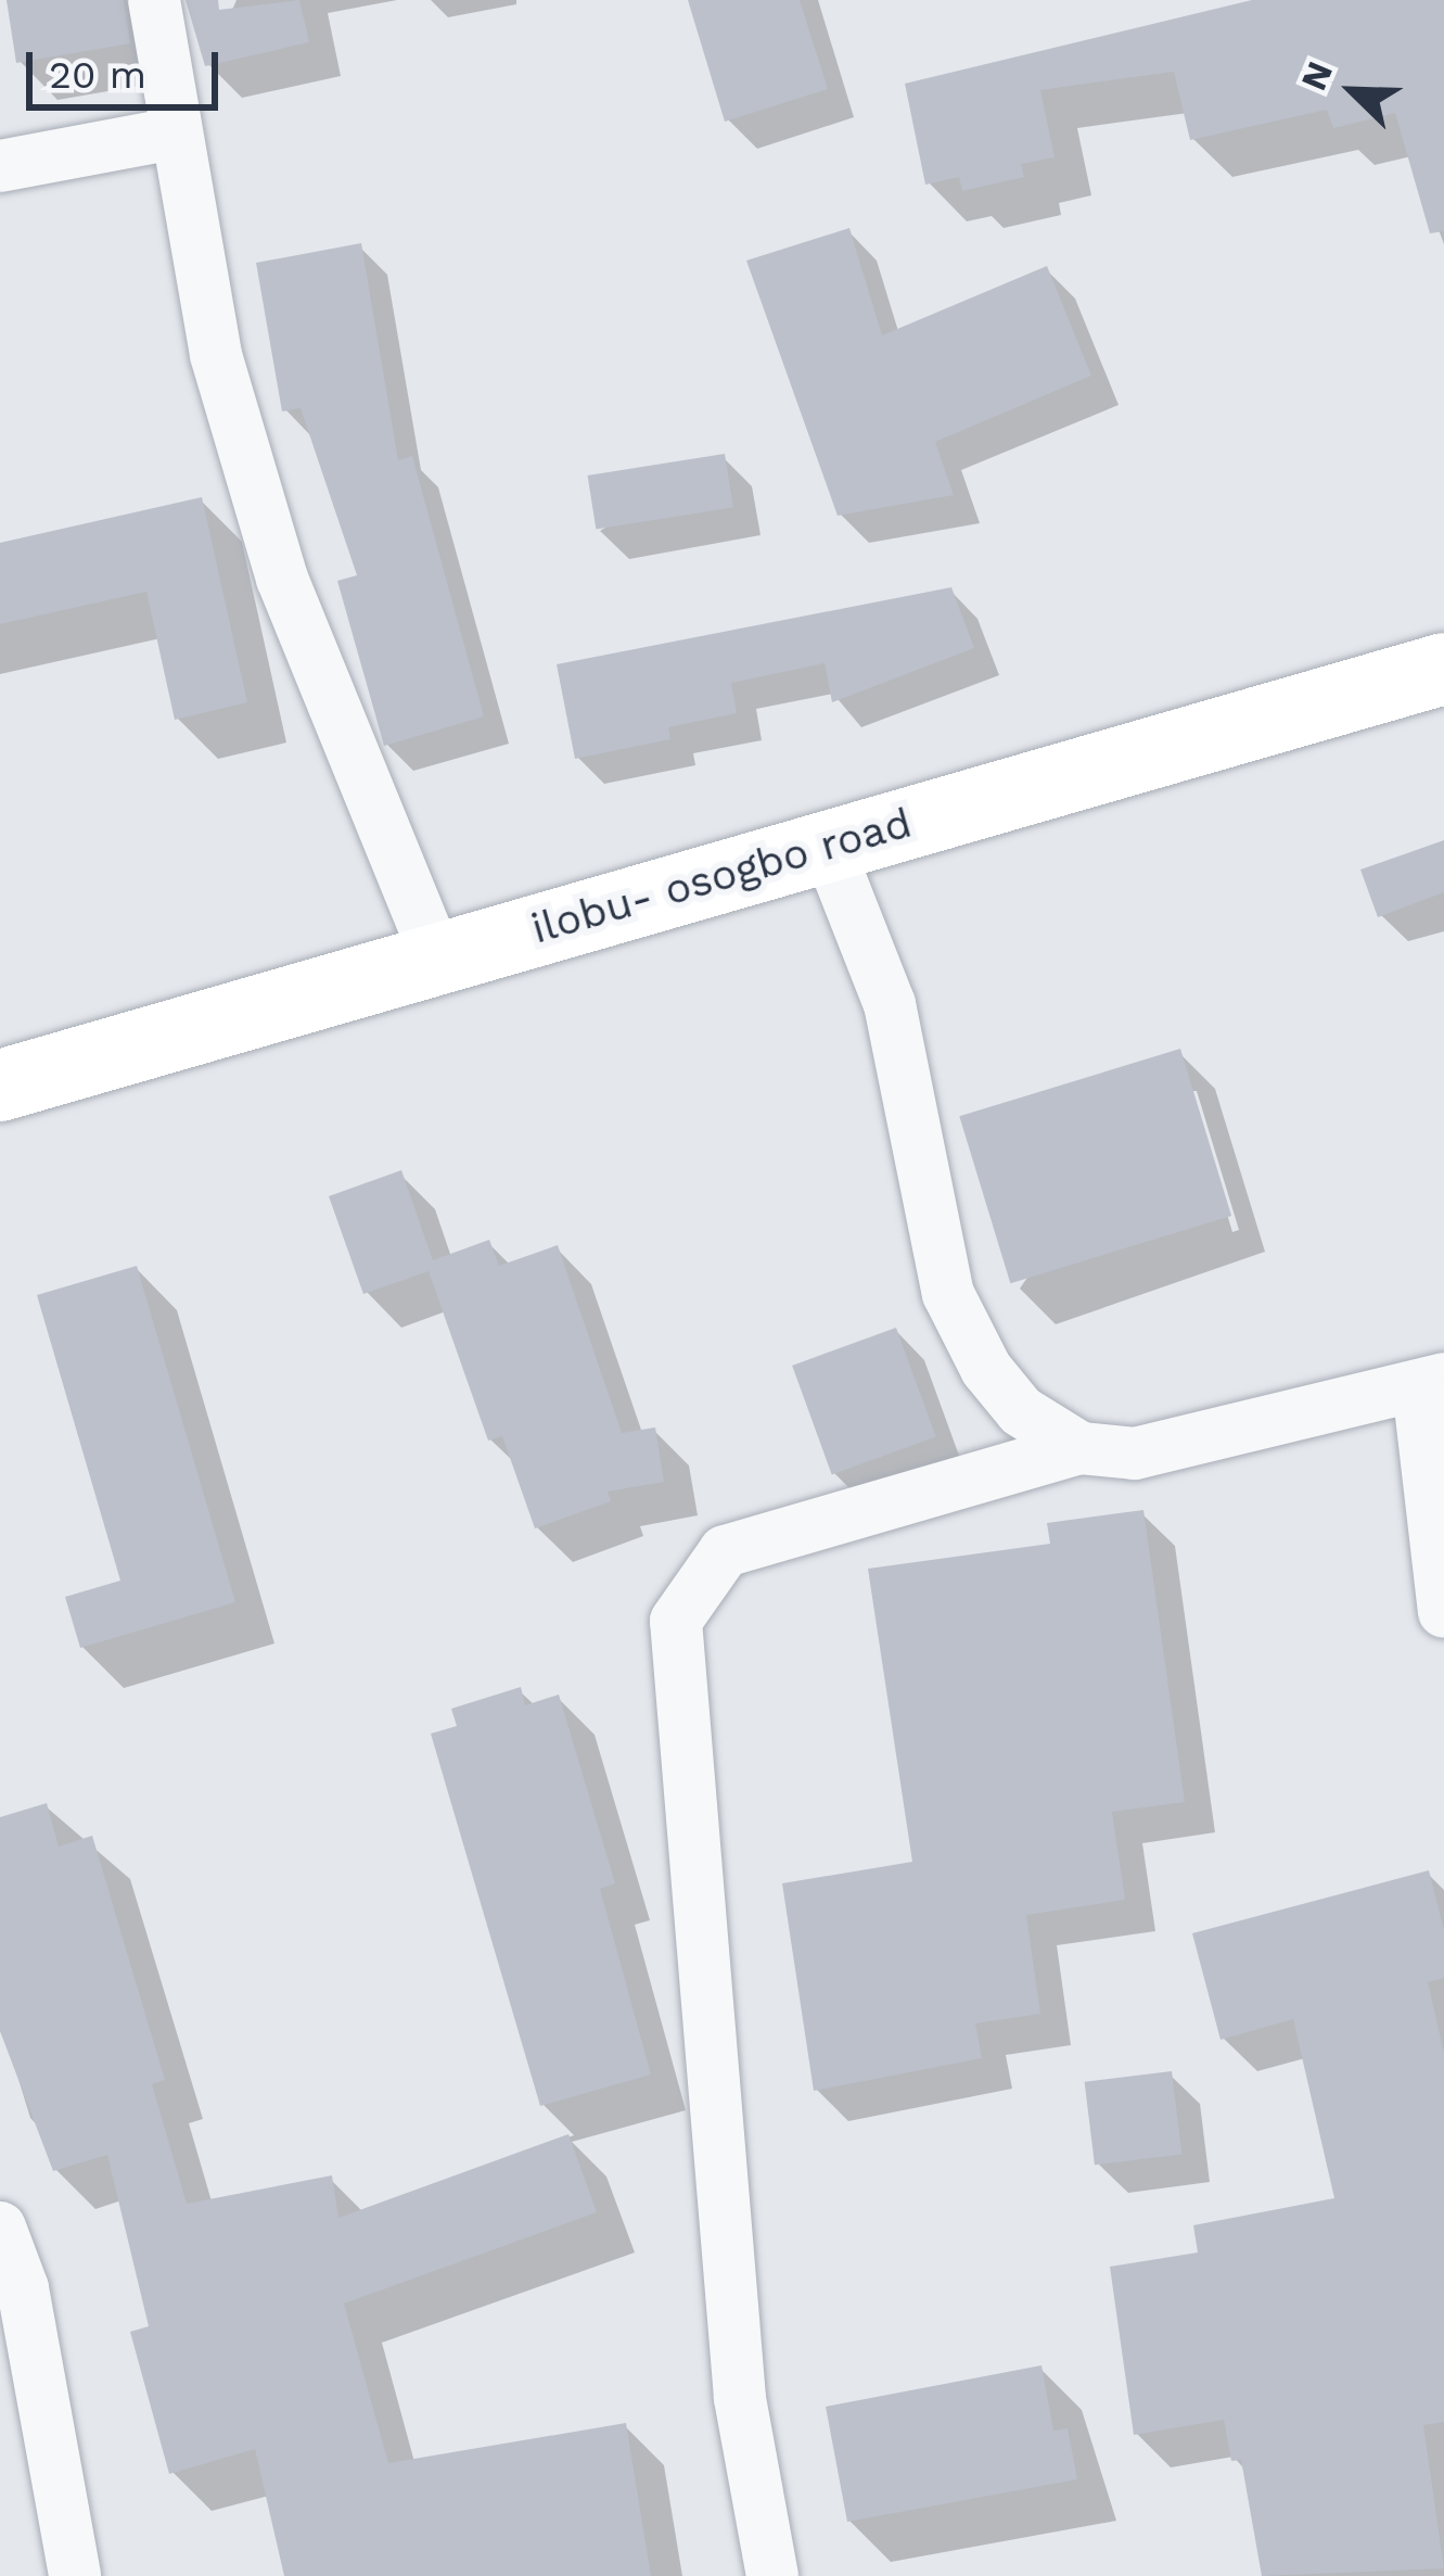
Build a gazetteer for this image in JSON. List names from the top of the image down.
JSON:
{
  "streets": {
    "main road": ["ilobu- osogbo road"]
  },
  "scale_bar": "20 m",
  "north": "top left"
}
